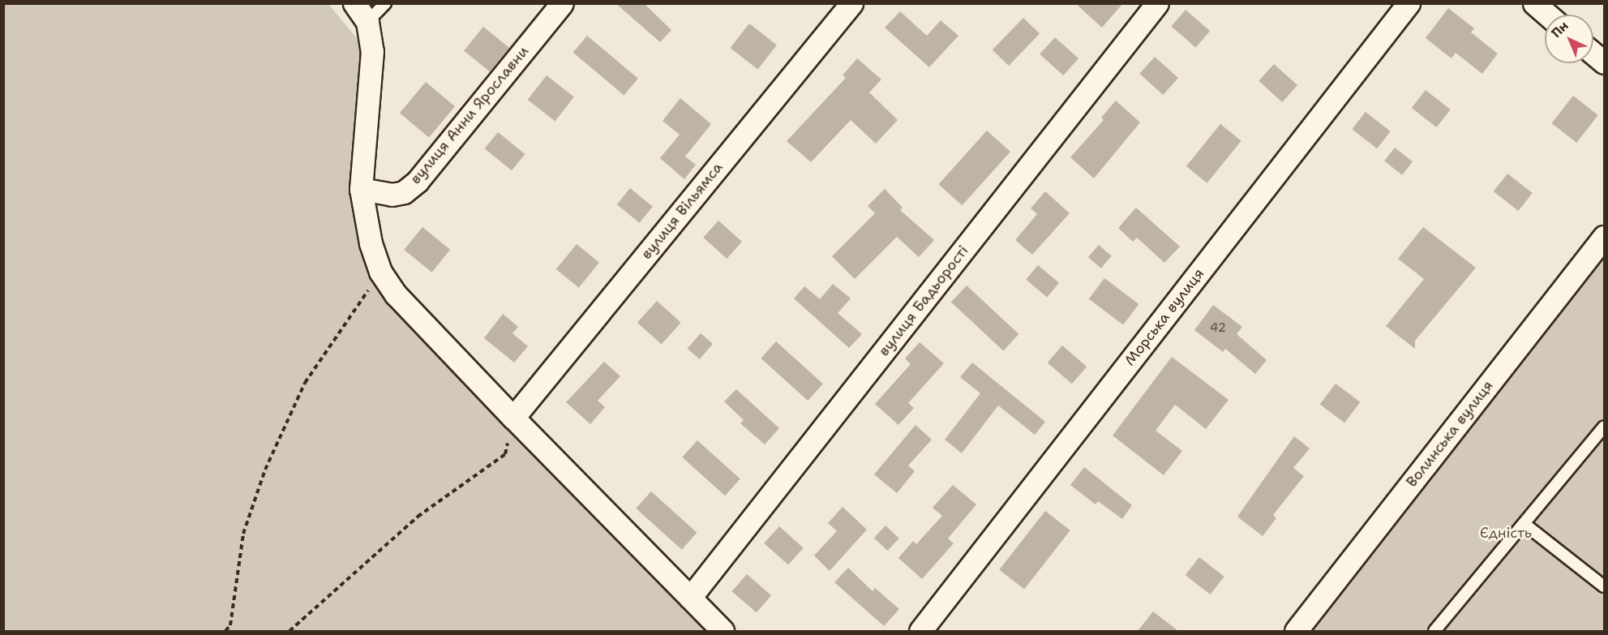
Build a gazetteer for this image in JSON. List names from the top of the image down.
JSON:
{
  "streets": {
    "street": [
      "вулиця Анни Ярославни",
      "вулиця Вільямса",
      "вулиця Бадьорості",
      "Морська вулиця",
      "Волинська вулиця"
    ]
  },
  "parks": ["Єдність"],
  "house_numbers": ["42"],
  "north": "top left"
}
